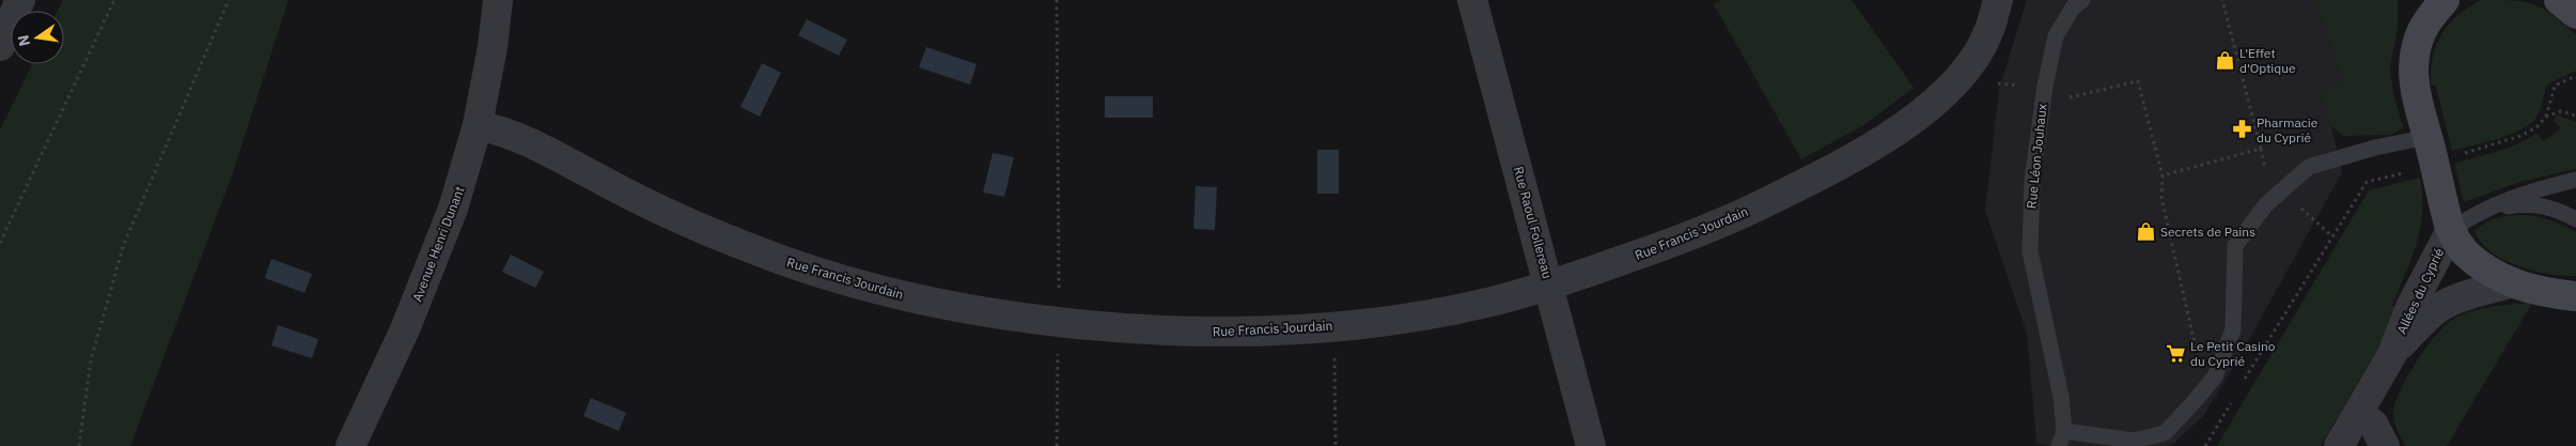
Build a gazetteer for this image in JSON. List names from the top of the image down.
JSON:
{
  "streets": {
    "street": [
      "Rue Raoul Follereau",
      "Rue Francis Jourdain",
      "Avenue Henri Dunant",
      "Allées du Cyprié"
    ],
    "lane": ["Rue Léon Jouhaux"]
  },
  "crossings": [
    ["Rue Raoul Follereau", "Rue Francis Jourdain"],
    ["Rue Francis Jourdain", "Avenue Henri Dunant"]
  ],
  "places": {
    "shop": ["L'Effet d'Optique", "Secrets de Pains"],
    "pharmacy": ["Pharmacie du Cyprié"],
    "supermarket": ["Le Petit Casino du Cyprié"]
  },
  "north": "left"
}
